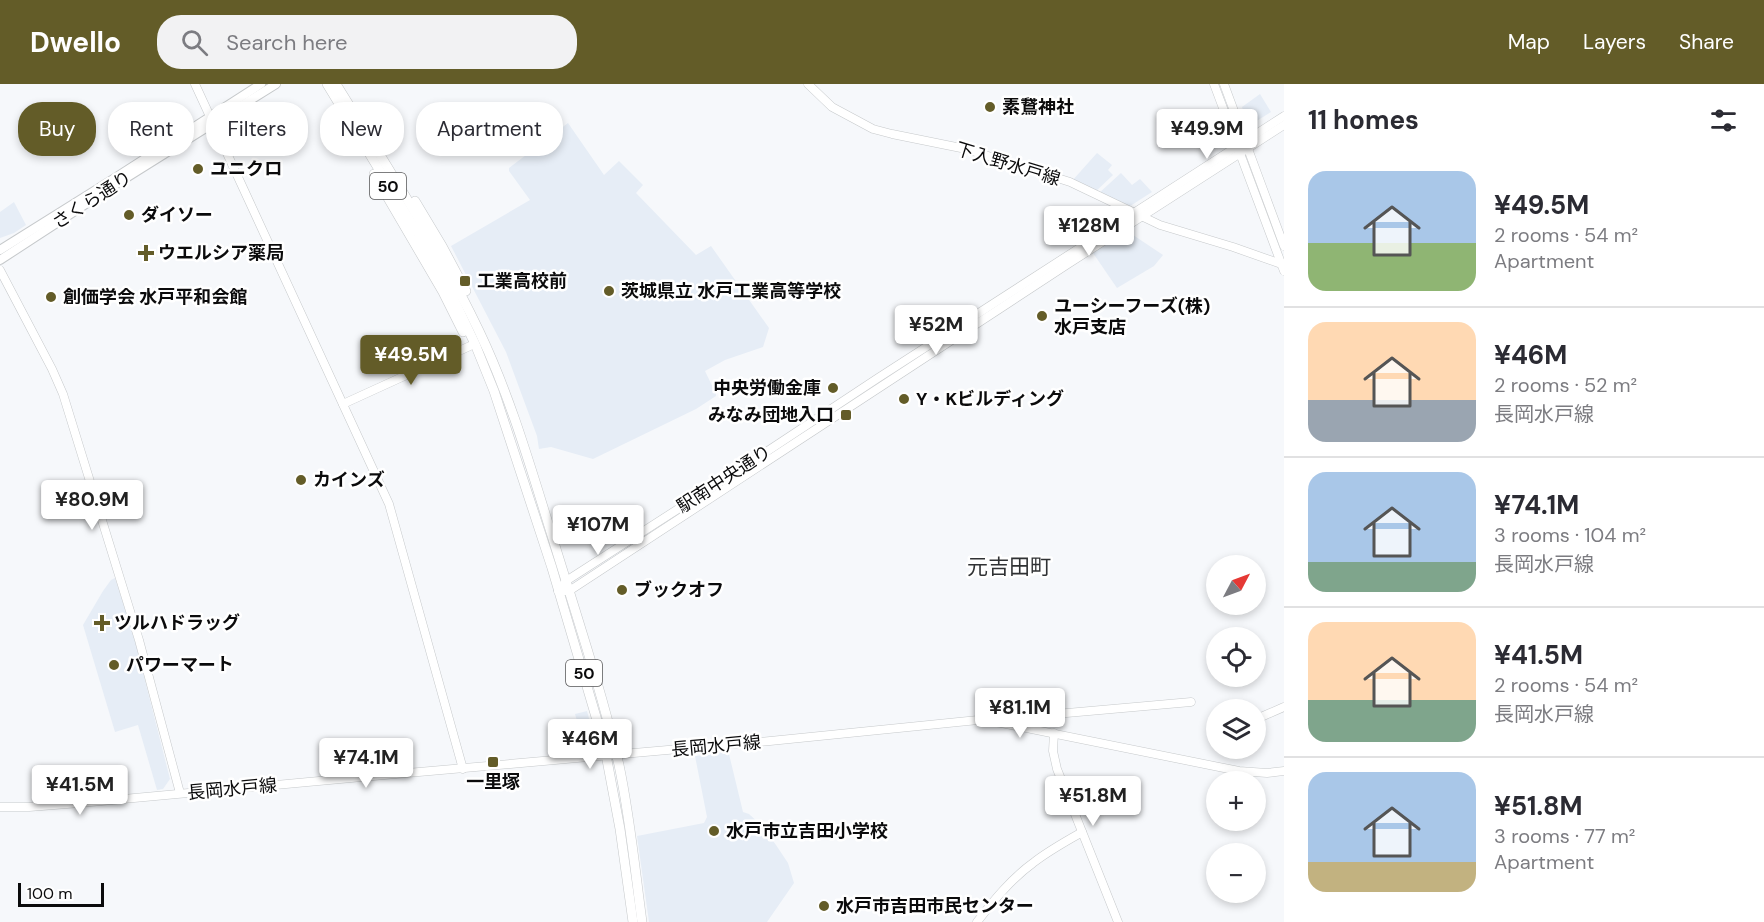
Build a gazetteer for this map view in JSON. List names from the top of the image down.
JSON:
{
  "streets": {
    "highway": ["50"],
    "main road": ["さくら通り"],
    "street": ["下入野水戸線", "駅南中央通り", "長岡水戸線"]
  },
  "crossings": [
    ["下入野水戸線", "駅南中央通り"],
    ["50", "駅南中央通り"],
    ["50", "長岡水戸線"]
  ],
  "districts": ["元吉田町"],
  "places": {
    "other": [
      "素鵞神社",
      "ユニクロ",
      "ダイソー",
      "茨城県立 水戸工業高等学校",
      "創価学会 水戸平和会館",
      "ユーシーフーズ(株) 水戸支店",
      "中央労働金庫",
      "Y・Kビルディング",
      "カインズ",
      "ブックオフ",
      "パワーマート",
      "水戸市立吉田小学校",
      "水戸市吉田市民センター"
    ],
    "health": ["ウエルシア薬局", "ツルハドラッグ"],
    "transit": ["工業高校前", "みなみ団地入口", "一里塚"]
  },
  "scale_bar": "100 m",
  "north": "top right",
  "page": {
    "header": "Dwello",
    "search": "Search here",
    "nav": ["Map", "Layers", "Share"],
    "heading": "11 homes",
    "chip": [
      "Buy",
      "Rent",
      "Filters",
      "New",
      "Apartment"
    ],
    "price": [
      "¥49.9M",
      "¥128M",
      "¥52M",
      "¥49.5M",
      "¥80.9M",
      "¥107M",
      "¥81.1M",
      "¥46M",
      "¥74.1M",
      "¥41.5M",
      "¥51.8M"
    ],
    "list": [
      {
        "name": "¥49.5M",
        "note": "2 rooms · 54 m² · Apartment"
      },
      {
        "name": "¥46M",
        "note": "2 rooms · 52 m² · 長岡水戸線"
      },
      {
        "name": "¥74.1M",
        "note": "3 rooms · 104 m² · 長岡水戸線"
      },
      {
        "name": "¥41.5M",
        "note": "2 rooms · 54 m² · 長岡水戸線"
      },
      {
        "name": "¥51.8M",
        "note": "3 rooms · 77 m² · Apartment"
      }
    ],
    "map_buttons": ["+", "−"],
    "scale": "100 m"
  }
}
